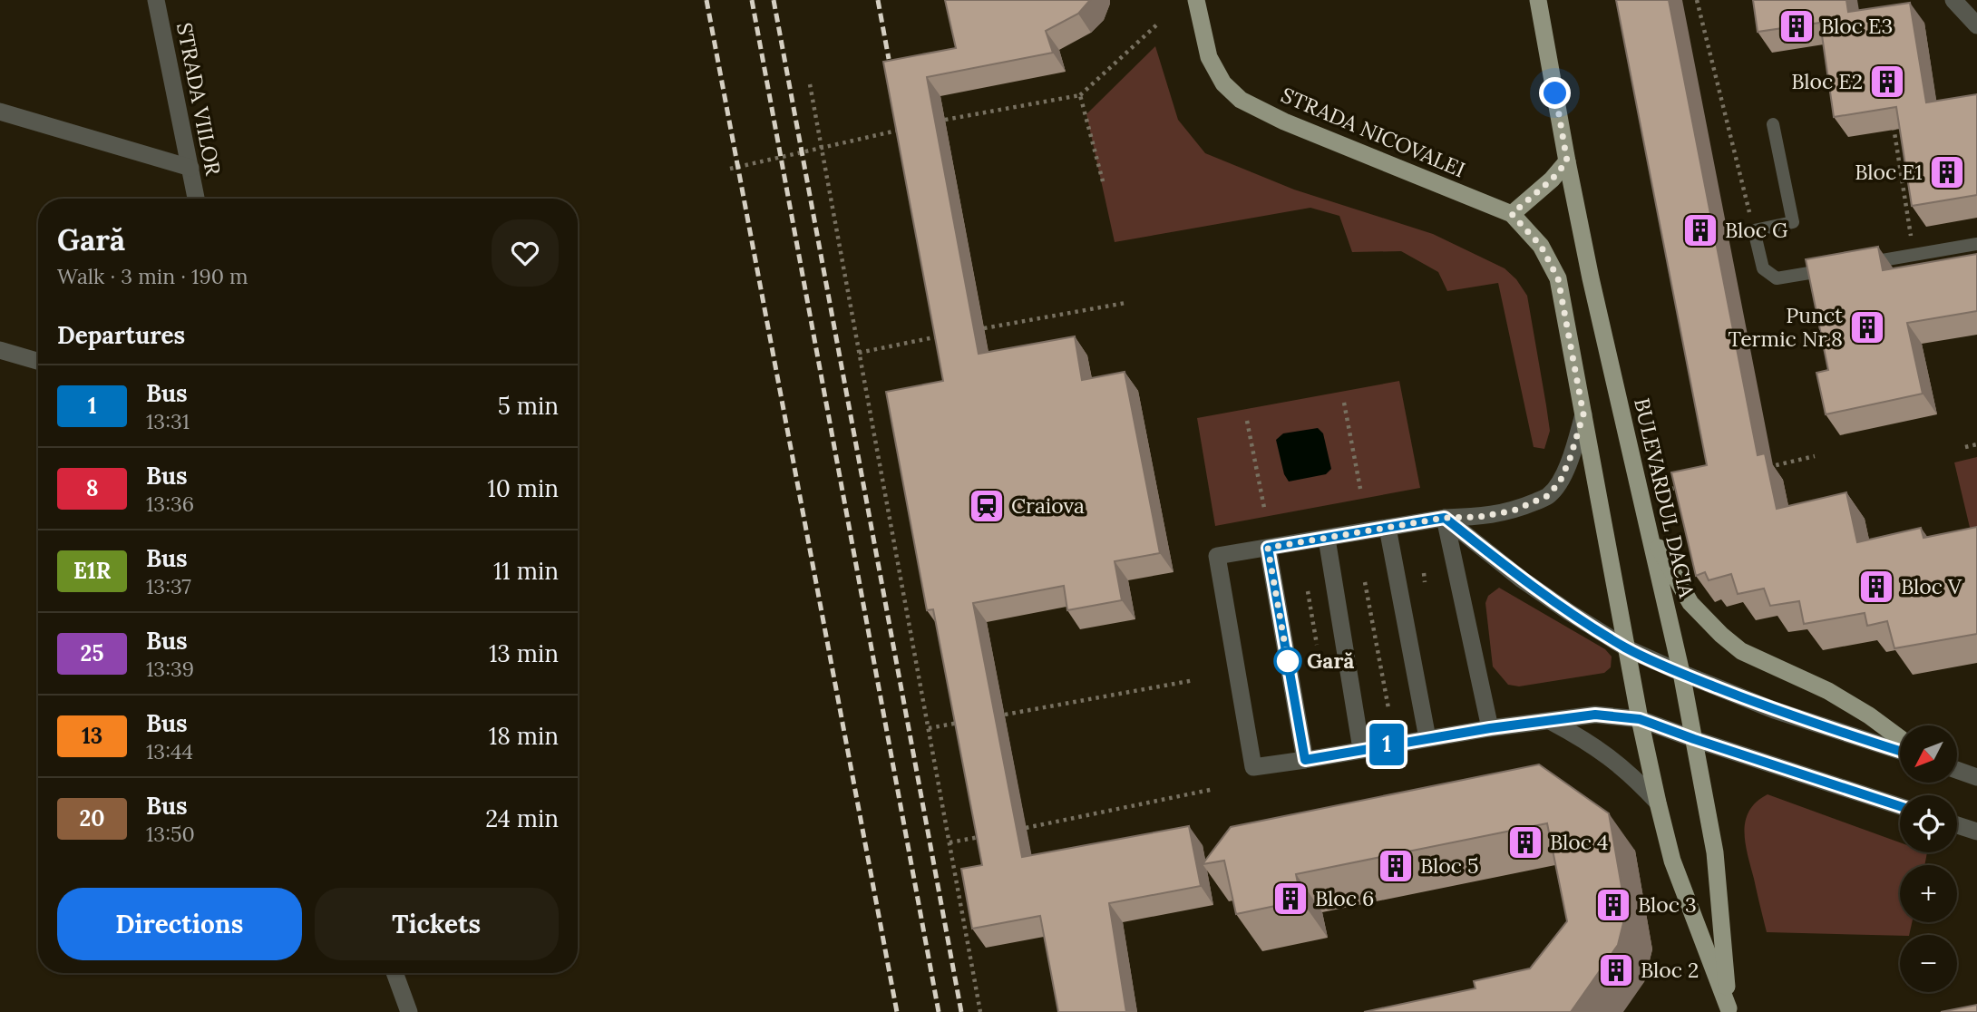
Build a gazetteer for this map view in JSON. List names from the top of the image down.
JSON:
{
  "streets": {
    "main road": ["STRADA NICOVALEI", "BULEVARDUL DACIA"],
    "street": ["STRADA VIILOR"]
  },
  "crossings": [
    ["STRADA NICOVALEI", "BULEVARDUL DACIA"]
  ],
  "places": {
    "building": [
      "Bloc E3",
      "Bloc E2",
      "Bloc E1",
      "Bloc G",
      "Punct Termic Nr.8",
      "Bloc V",
      "Bloc 4",
      "Bloc 5",
      "Bloc 6",
      "Bloc 3",
      "Bloc 2"
    ],
    "station": ["Craiova"],
    "other": ["Gară"]
  },
  "lines": ["bus line 1"],
  "north": "bottom left",
  "page": {
    "on_map": "1",
    "heading": [
      ["Gară", "Walk · 3 min · 190 m"],
      "Departures"
    ],
    "list": [
      {
        "mark": "1",
        "name": "Bus",
        "note": "13:31",
        "value": "5 min"
      },
      {
        "mark": "8",
        "name": "Bus",
        "note": "13:36",
        "value": "10 min"
      },
      {
        "mark": "E1R",
        "name": "Bus",
        "note": "13:37",
        "value": "11 min"
      },
      {
        "mark": "25",
        "name": "Bus",
        "note": "13:39",
        "value": "13 min"
      },
      {
        "mark": "13",
        "name": "Bus",
        "note": "13:44",
        "value": "18 min"
      },
      {
        "mark": "20",
        "name": "Bus",
        "note": "13:50",
        "value": "24 min"
      }
    ],
    "map_buttons": ["+", "−"],
    "buttons": ["Directions", "Tickets"]
  }
}
